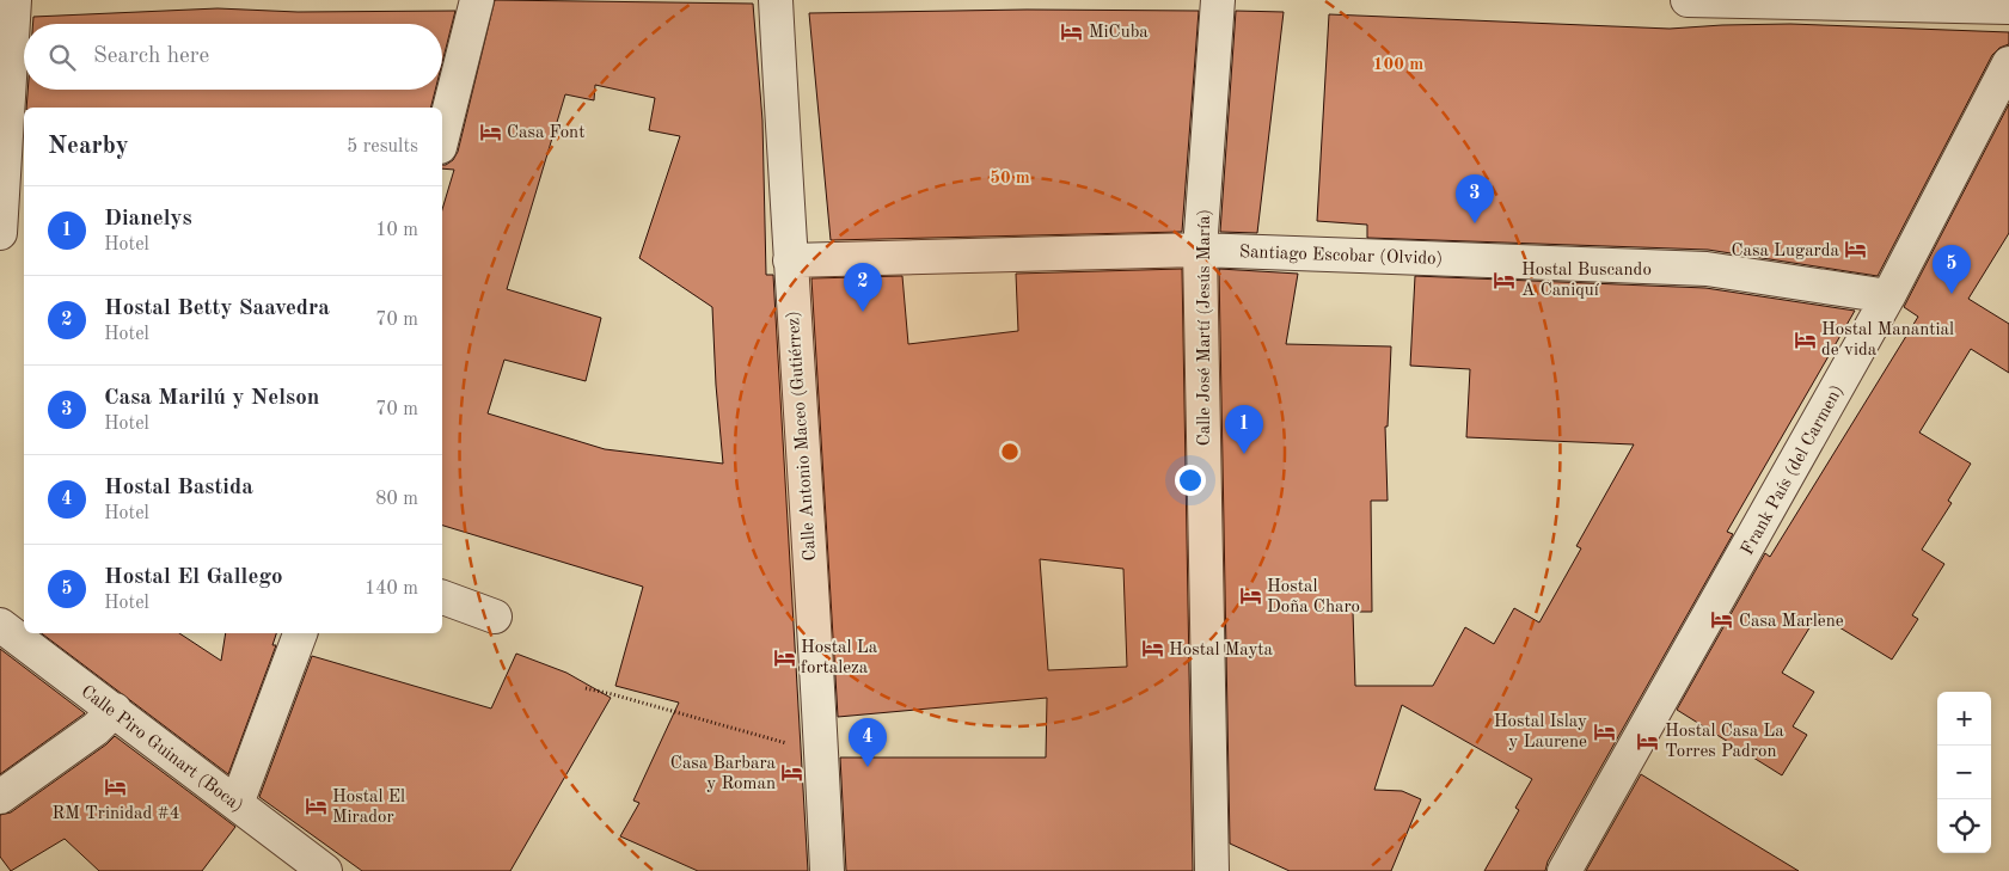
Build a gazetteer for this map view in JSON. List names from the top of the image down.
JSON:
{
  "streets": {
    "street": [
      "Santiago Escobar (Olvido)",
      "Calle José Martí (Jesús María)",
      "Calle Antonio Maceo (Gutiérrez)",
      "Frank País (del Carmen)",
      "Calle Piro Guinart (Boca)"
    ]
  },
  "crossings": [
    ["Santiago Escobar (Olvido)", "Calle José Martí (Jesús María)"],
    ["Santiago Escobar (Olvido)", "Calle Antonio Maceo (Gutiérrez)"],
    ["Santiago Escobar (Olvido)", "Frank País (del Carmen)"]
  ],
  "places": {
    "hotel": [
      "MiCuba",
      "Casa Font",
      "Casa Lugarda",
      "Hostal Buscando A Caniquí",
      "Hostal Manantial de vida",
      "Hostal Doña Charo",
      "Casa Marlene",
      "Hostal Mayta",
      "Hostal La fortaleza",
      "Hostal Islay y Laurene",
      "Hostal Casa La Torres Padron",
      "Casa Barbara y Roman",
      "RM Trinidad #4",
      "Hostal El Mirador"
    ]
  },
  "page": {
    "search": "Search here",
    "heading": ["Nearby", "5 results"],
    "pins": [
      "3",
      "5",
      "2",
      "1",
      "4"
    ],
    "list": [
      {
        "mark": "1",
        "name": "Dianelys",
        "note": "Hotel",
        "value": "10 m"
      },
      {
        "mark": "2",
        "name": "Hostal Betty Saavedra",
        "note": "Hotel",
        "value": "70 m"
      },
      {
        "mark": "3",
        "name": "Casa Marilú y Nelson",
        "note": "Hotel",
        "value": "70 m"
      },
      {
        "mark": "4",
        "name": "Hostal Bastida",
        "note": "Hotel",
        "value": "80 m"
      },
      {
        "mark": "5",
        "name": "Hostal El Gallego",
        "note": "Hotel",
        "value": "140 m"
      }
    ],
    "map_buttons": ["+", "−"]
  },
  "rings": ["100 m", "50 m"]
}
